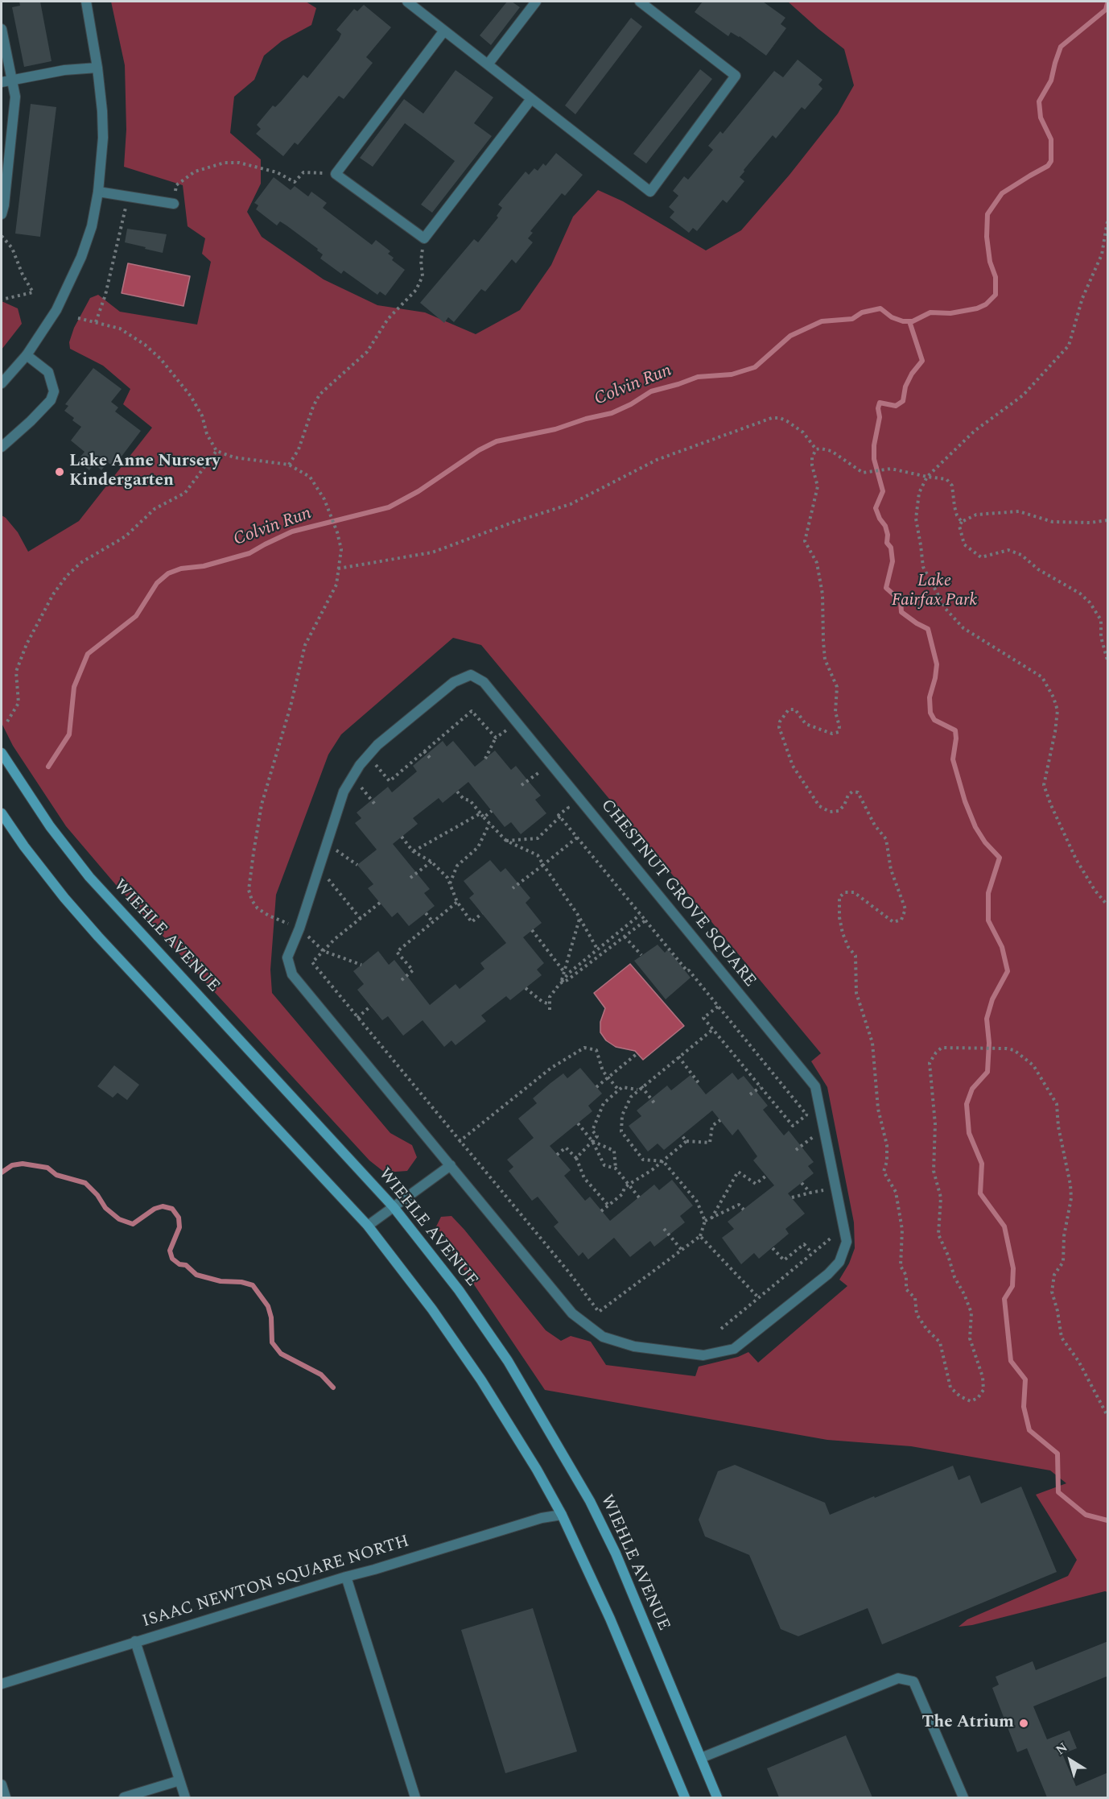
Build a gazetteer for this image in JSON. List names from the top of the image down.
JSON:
{
  "streets": {
    "main road": ["WIEHLE AVENUE"],
    "street": ["CHESTNUT GROVE SQUARE", "ISAAC NEWTON SQUARE NORTH"]
  },
  "water": ["Colvin Run"],
  "parks": ["Lake Fairfax Park"],
  "places": ["Lake Anne Nursery Kindergarten", "The Atrium"],
  "north": "top left"
}
